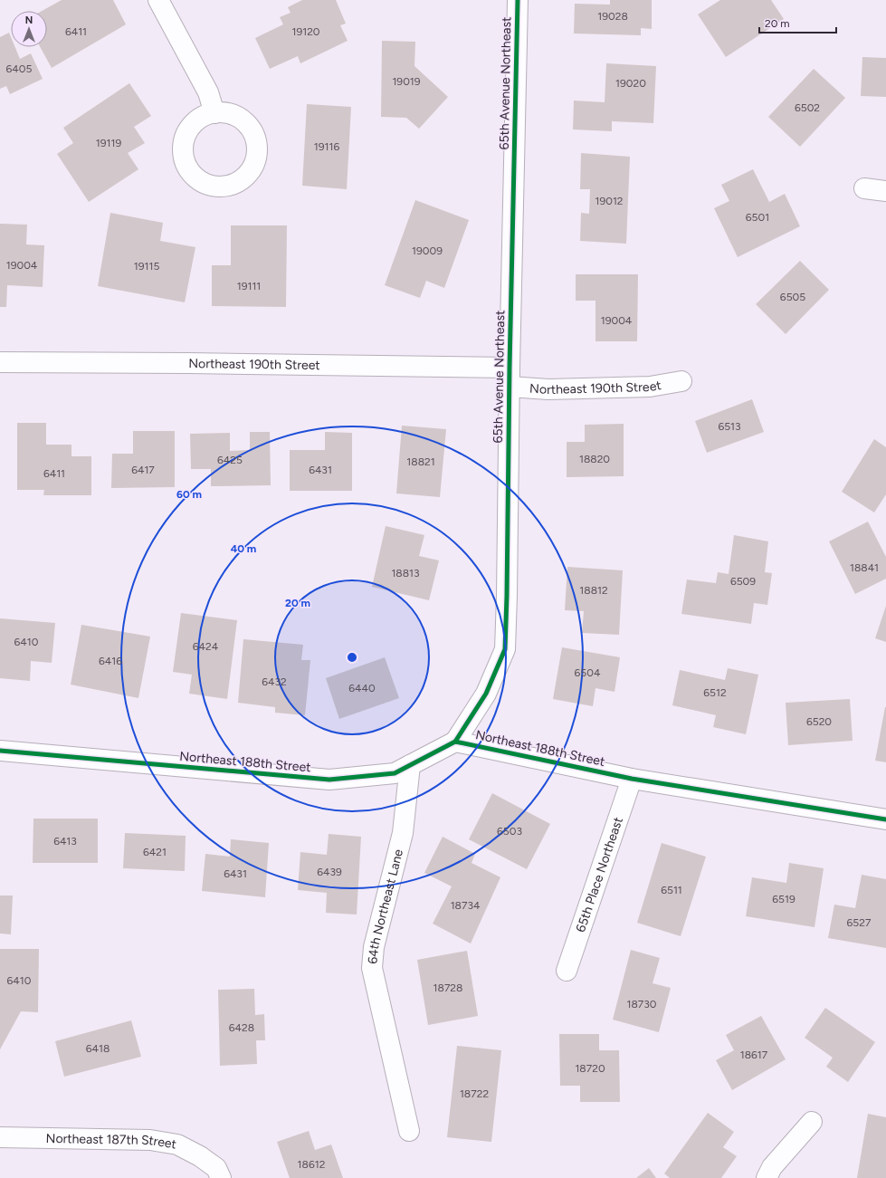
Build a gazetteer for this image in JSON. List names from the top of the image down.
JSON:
{
  "streets": {
    "street": [
      "65th Avenue Northeast",
      "Northeast 190th Street",
      "Northeast 188th Street",
      "65th Place Northeast",
      "64th Northeast Lane",
      "Northeast 187th Street"
    ]
  },
  "crossings": [
    ["65th Avenue Northeast", "Northeast 190th Street"],
    ["65th Avenue Northeast", "Northeast 188th Street"],
    ["Northeast 188th Street", "65th Place Northeast"],
    ["Northeast 188th Street", "64th Northeast Lane"]
  ],
  "house_numbers": [
    "19028",
    "6411",
    "19120",
    "6405",
    "19019",
    "19020",
    "6502",
    "19119",
    "19116",
    "19012",
    "6501",
    "19009",
    "19004",
    "19115",
    "19111",
    "6505",
    "19004",
    "6513",
    "18820",
    "6425",
    "18821",
    "6417",
    "6431",
    "6411",
    "18841",
    "18813",
    "6509",
    "18812",
    "6410",
    "6424",
    "6416",
    "6504",
    "6432",
    "6440",
    "6512",
    "6520",
    "6503",
    "6413",
    "6421",
    "6439",
    "6431",
    "6511",
    "6519",
    "18734",
    "6527",
    "6410",
    "18728",
    "18730",
    "6428",
    "6418",
    "18617",
    "18720",
    "18722",
    "18612"
  ],
  "scale_bar": "20 m",
  "north": "top",
  "rings": ["60 m", "40 m", "20 m"]
}
